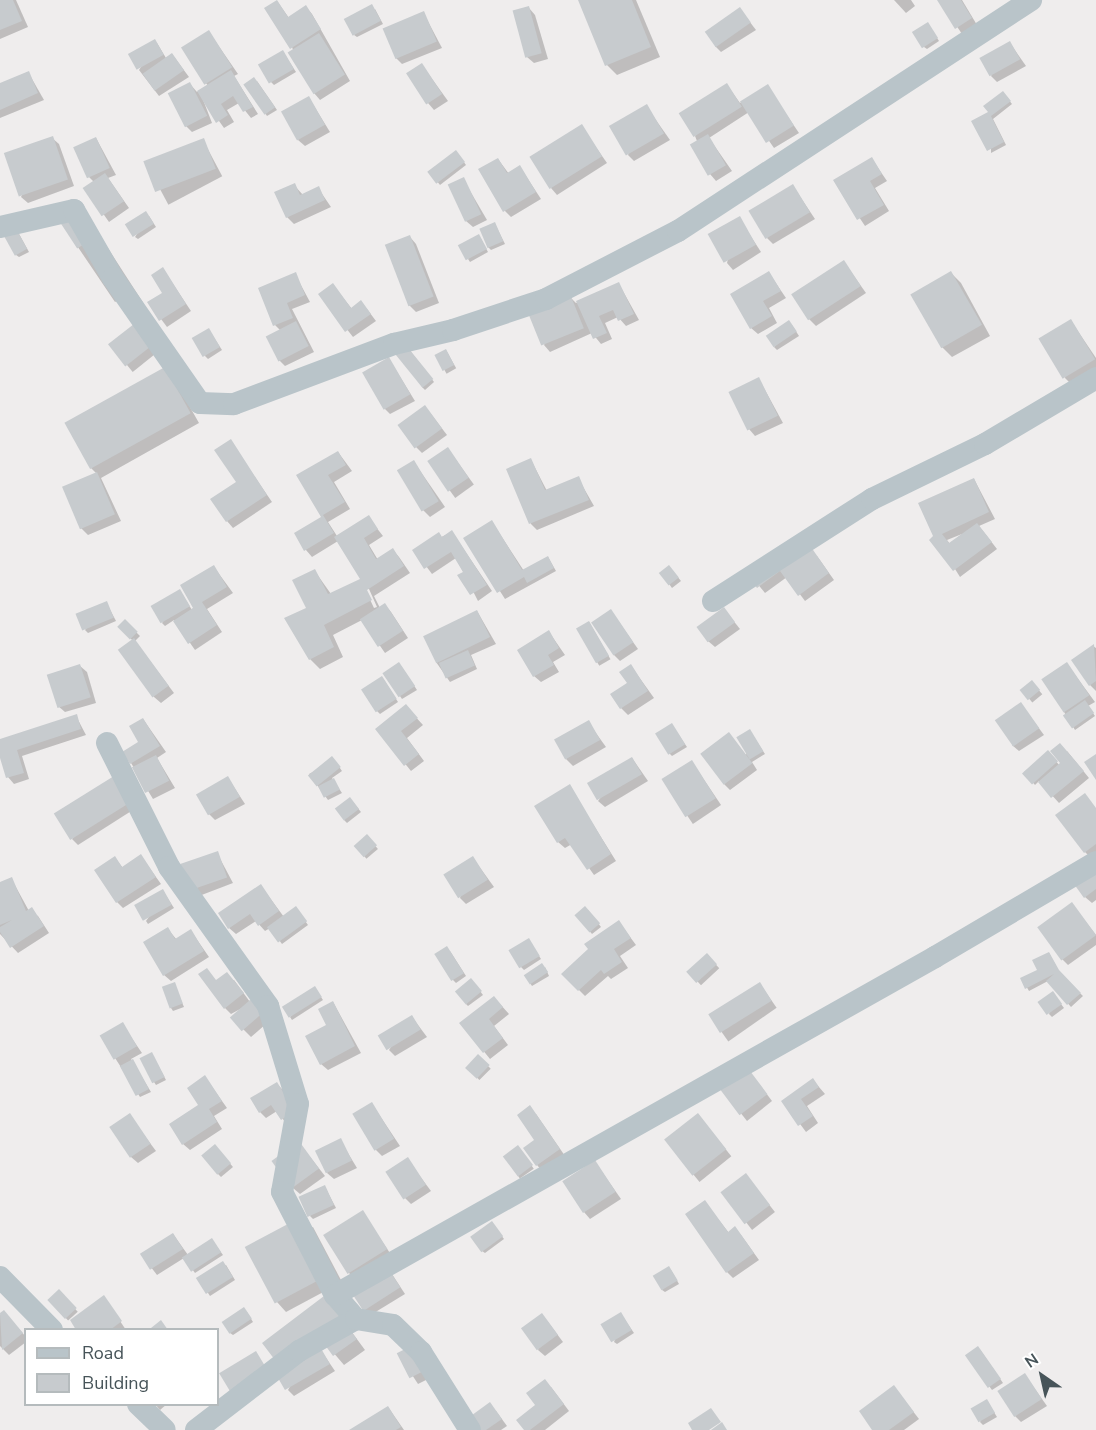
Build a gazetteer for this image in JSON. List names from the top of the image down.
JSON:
{
  "legend": ["Road", "Building"],
  "north": "top left"
}
